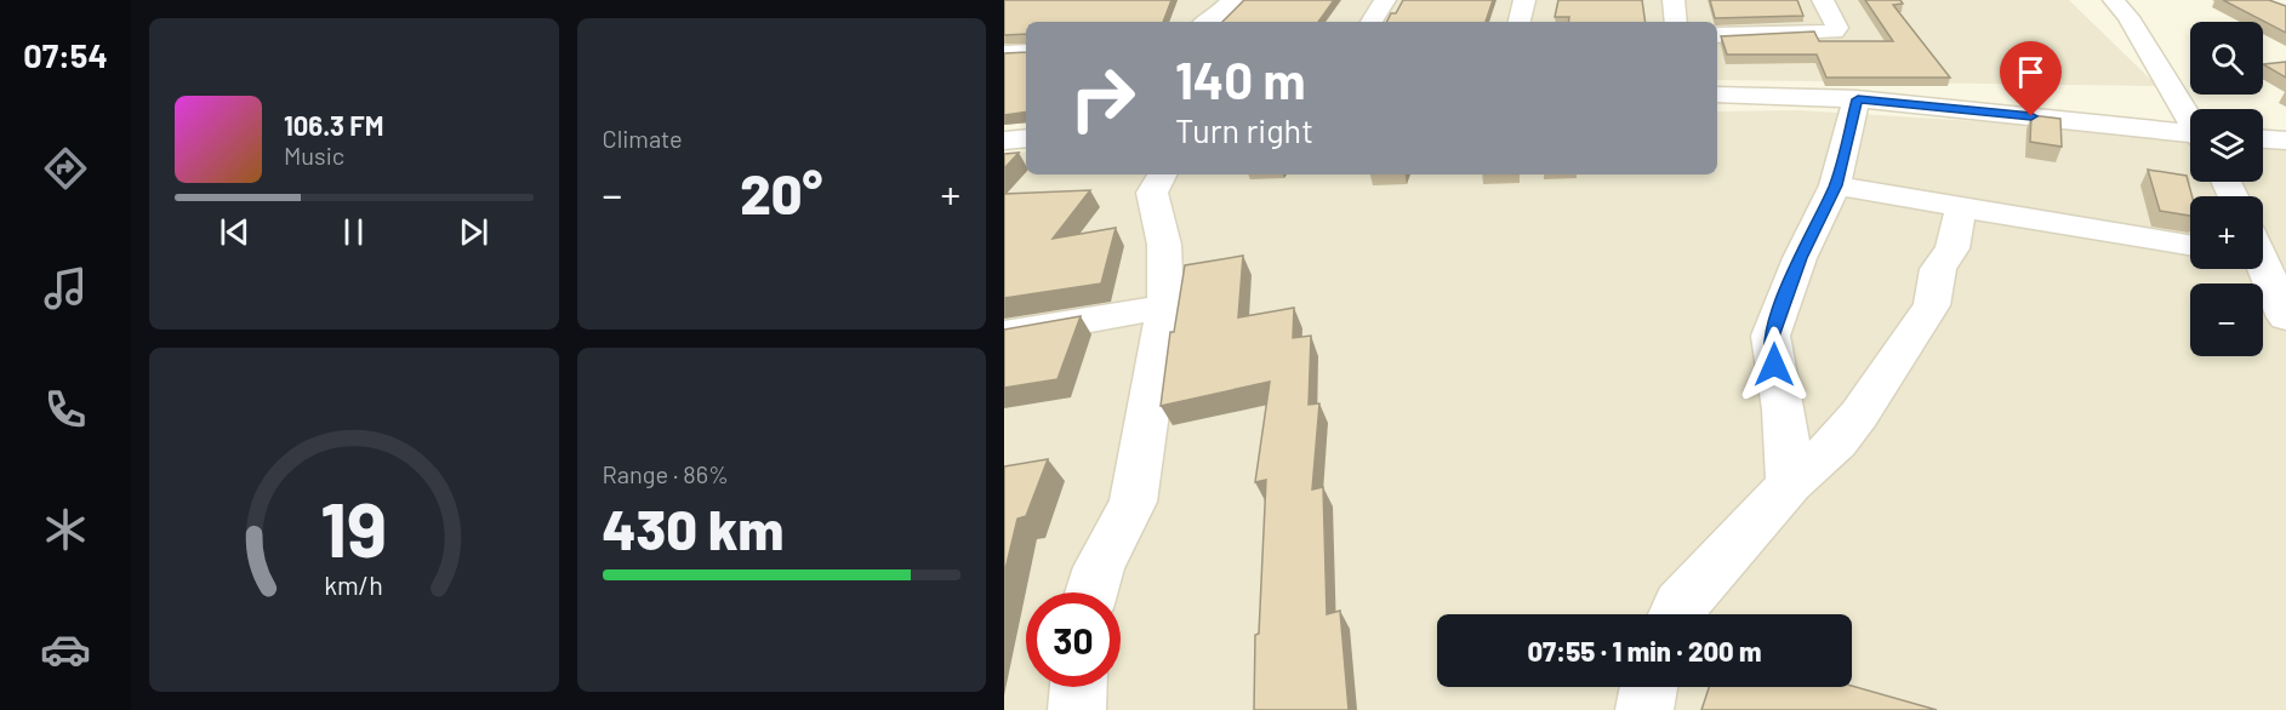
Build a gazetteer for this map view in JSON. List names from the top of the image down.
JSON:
{
  "page": {
    "tabs": "07:54",
    "tile": [
      "Climate",
      ["Range · 86%", "430 km"]
    ],
    "map_buttons": ["+", "−"],
    "turn": ["140 m", "Turn right"],
    "song": ["106.3 FM", "Music"],
    "heat": ["−", "20°", "+"],
    "limit": "30",
    "trip": "07:55 · 1 min · 200 m",
    "gauge": ["19", "km/h"]
  }
}
